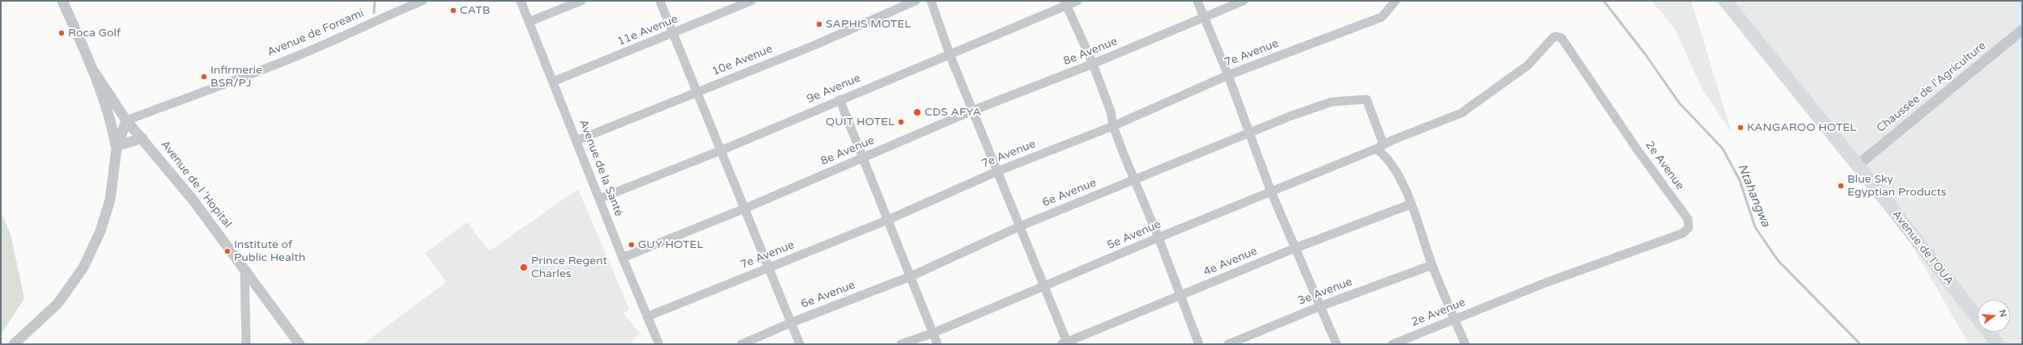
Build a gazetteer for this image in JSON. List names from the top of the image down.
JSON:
{
  "streets": {
    "main road": ["Avenue de l'OUA"],
    "street": [
      "11e Avenue",
      "Avenue de Foreami",
      "8e Avenue",
      "7e Avenue",
      "10e Avenue",
      "Chaussée de l'Agriculture",
      "9e Avenue",
      "2e Avenue",
      "Avenue de la Santé",
      "Avenue de l 'Hopital",
      "6e Avenue",
      "5e Avenue",
      "4e Avenue",
      "3e Avenue"
    ]
  },
  "crossings": [
    ["11e Avenue", "Avenue de la Santé"],
    ["Avenue de Foreami", "Avenue de l 'Hopital"],
    ["8e Avenue", "Avenue de la Santé"],
    ["7e Avenue", "Avenue de la Santé"],
    ["10e Avenue", "Avenue de la Santé"],
    ["Chaussée de l'Agriculture", "Avenue de l'OUA"],
    ["9e Avenue", "Avenue de la Santé"],
    ["2e Avenue", "6e Avenue"],
    ["2e Avenue", "5e Avenue"],
    ["6e Avenue", "5e Avenue"]
  ],
  "water": ["Ntahangwa"],
  "places": [
    "CATB",
    "SAPHIS MOTEL",
    "Roca Golf",
    "Infirmerie BSR/PJ",
    "CDS AFYA",
    "QUIT HOTEL",
    "KANGAROO HOTEL",
    "Blue Sky Egyptian Products",
    "GUY HOTEL",
    "Institute of Public Health",
    "Prince Regent Charles"
  ],
  "north": "right"
}
